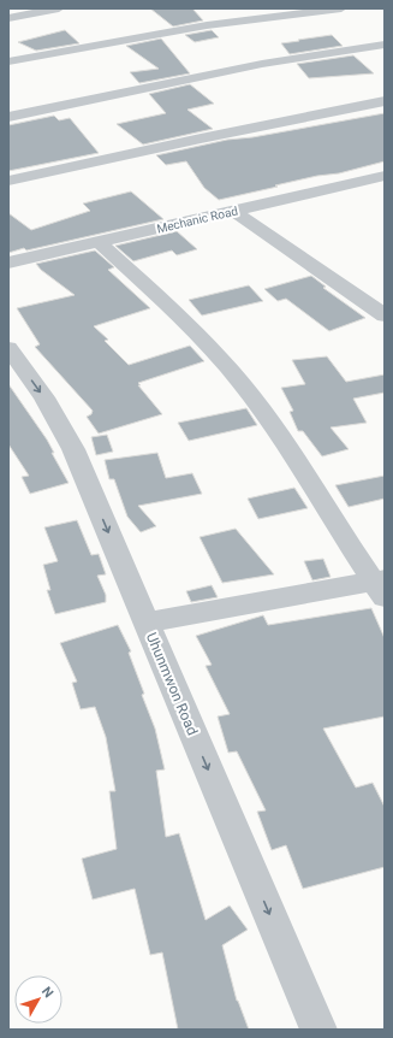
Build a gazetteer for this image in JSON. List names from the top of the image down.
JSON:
{
  "streets": {
    "street": ["Mechanic Road", "Uhunmwon Road"]
  },
  "north": "top right"
}
